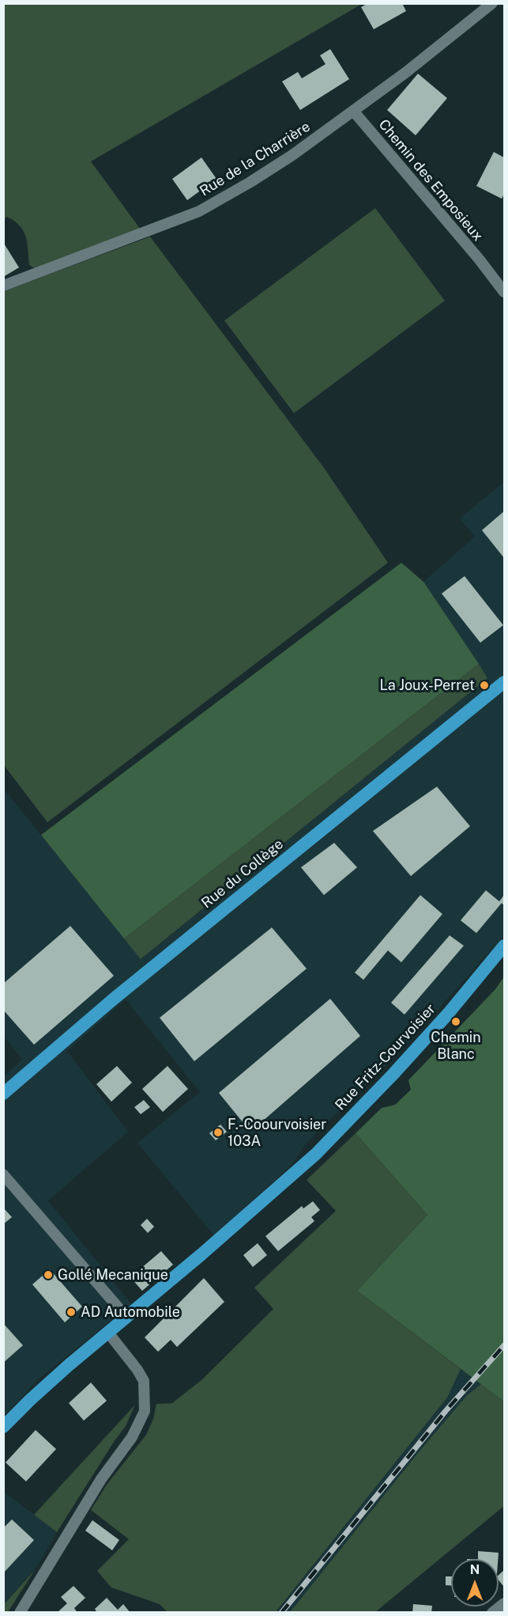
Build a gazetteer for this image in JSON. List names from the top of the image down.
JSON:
{
  "streets": {
    "main road": ["Rue du Collège", "Rue Fritz-Courvoisier"],
    "street": ["Rue de la Charrière", "Chemin des Emposieux"]
  },
  "crossings": [
    ["Rue de la Charrière", "Chemin des Emposieux"]
  ],
  "places": [
    "La Joux-Perret",
    "Chemin Blanc",
    "F.-Coourvoisier 103A",
    "Gollé Mecanique",
    "AD Automobile"
  ],
  "north": "top"
}
